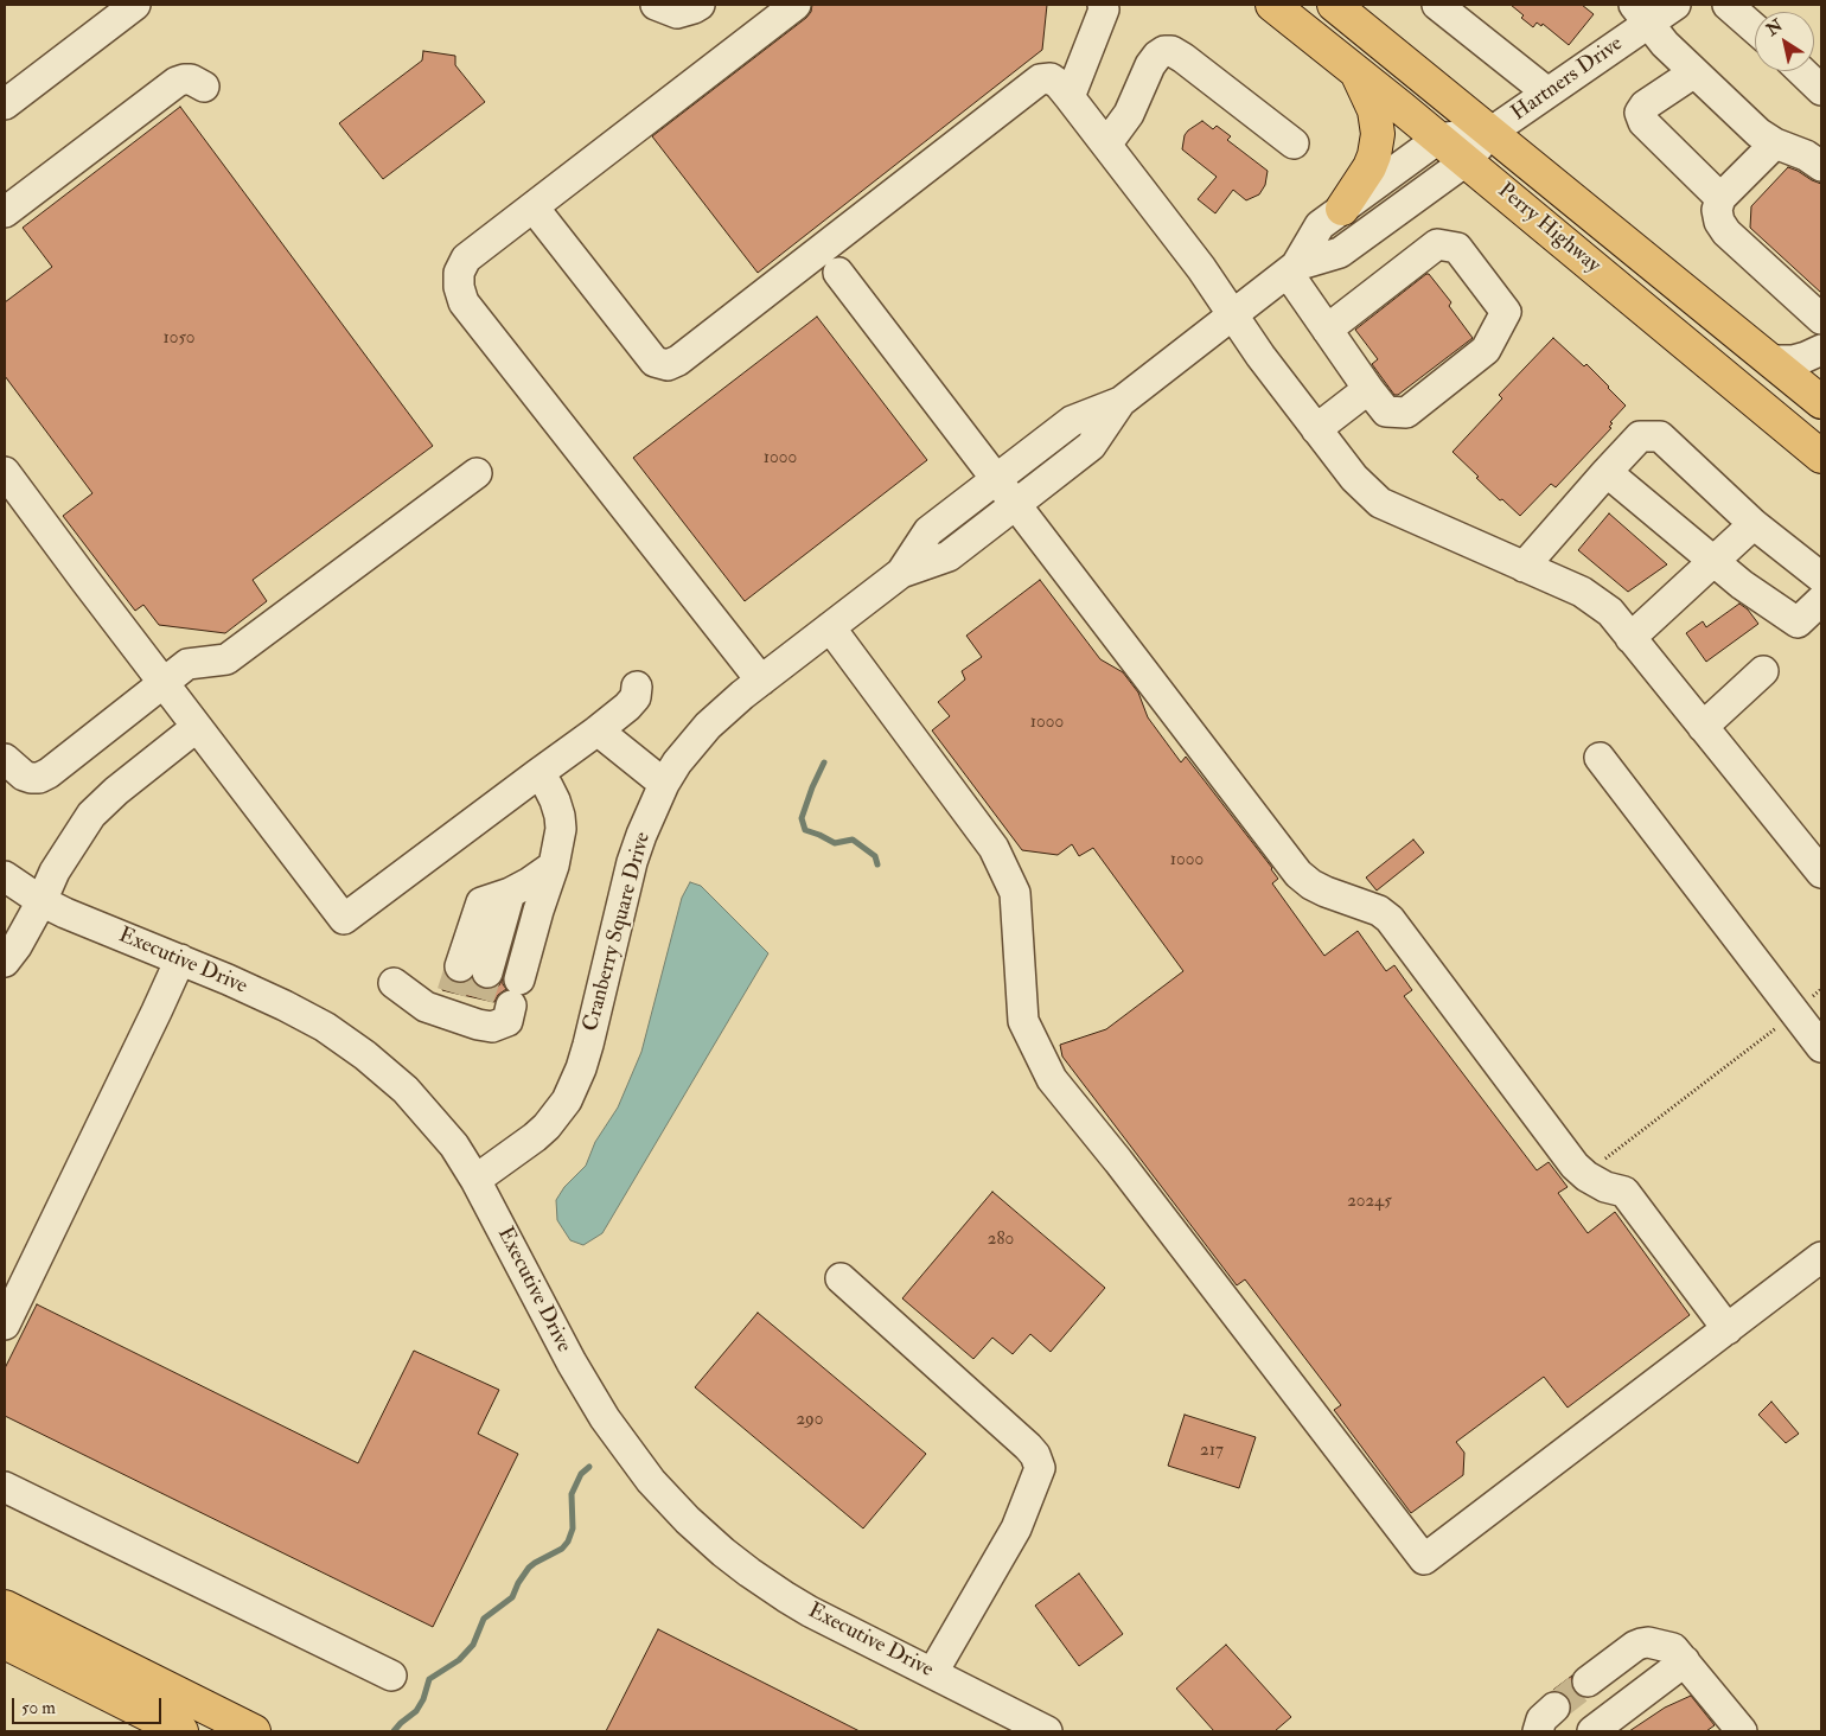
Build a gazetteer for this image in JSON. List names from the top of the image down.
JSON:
{
  "streets": {
    "main road": ["Perry Highway"],
    "street": ["Hartners Drive", "Cranberry Square Drive", "Executive Drive"]
  },
  "crossings": [
    ["Hartners Drive", "Perry Highway"],
    ["Hartners Drive", "Cranberry Square Drive"],
    ["Perry Highway", "Cranberry Square Drive"],
    ["Cranberry Square Drive", "Executive Drive"]
  ],
  "house_numbers": [
    "1050",
    "1000",
    "1000",
    "1000",
    "20245",
    "280",
    "290",
    "217"
  ],
  "scale_bar": "50 m",
  "north": "top left"
}
